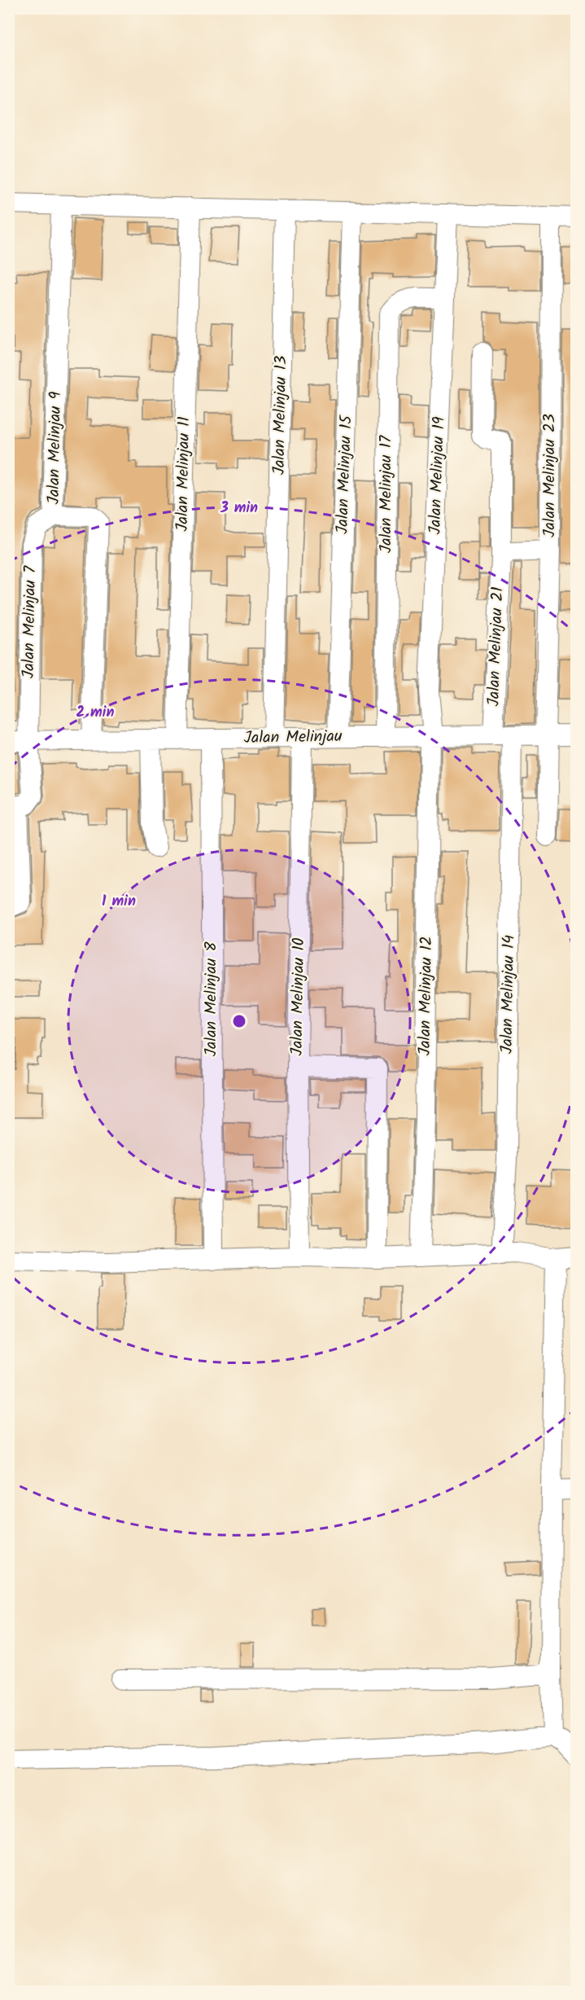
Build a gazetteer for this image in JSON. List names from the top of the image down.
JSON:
{
  "streets": {
    "street": [
      "Jalan Melinjau 13",
      "Jalan Melinjau 9",
      "Jalan Melinjau 11",
      "Jalan Melinjau 15",
      "Jalan Melinjau 19",
      "Jalan Melinjau 23",
      "Jalan Melinjau 17",
      "Jalan Melinjau 7",
      "Jalan Melinjau 21",
      "Jalan Melinjau",
      "Jalan Melinjau 14",
      "Jalan Melinjau 12",
      "Jalan Melinjau 10",
      "Jalan Melinjau 8"
    ]
  },
  "crossings": [
    ["Jalan Melinjau 13", "Jalan Melinjau"],
    ["Jalan Melinjau 9", "Jalan Melinjau 7"],
    ["Jalan Melinjau 9", "Jalan Melinjau"],
    ["Jalan Melinjau 11", "Jalan Melinjau"],
    ["Jalan Melinjau 15", "Jalan Melinjau"],
    ["Jalan Melinjau 19", "Jalan Melinjau 17"],
    ["Jalan Melinjau 19", "Jalan Melinjau"],
    ["Jalan Melinjau 19", "Jalan Melinjau 12"],
    ["Jalan Melinjau 23", "Jalan Melinjau"],
    ["Jalan Melinjau 17", "Jalan Melinjau"],
    ["Jalan Melinjau 7", "Jalan Melinjau"],
    ["Jalan Melinjau 21", "Jalan Melinjau"],
    ["Jalan Melinjau 21", "Jalan Melinjau 14"],
    ["Jalan Melinjau", "Jalan Melinjau 14"],
    ["Jalan Melinjau", "Jalan Melinjau 12"],
    ["Jalan Melinjau", "Jalan Melinjau 10"],
    ["Jalan Melinjau", "Jalan Melinjau 8"]
  ],
  "rings": ["3 min", "2 min", "1 min"]
}
